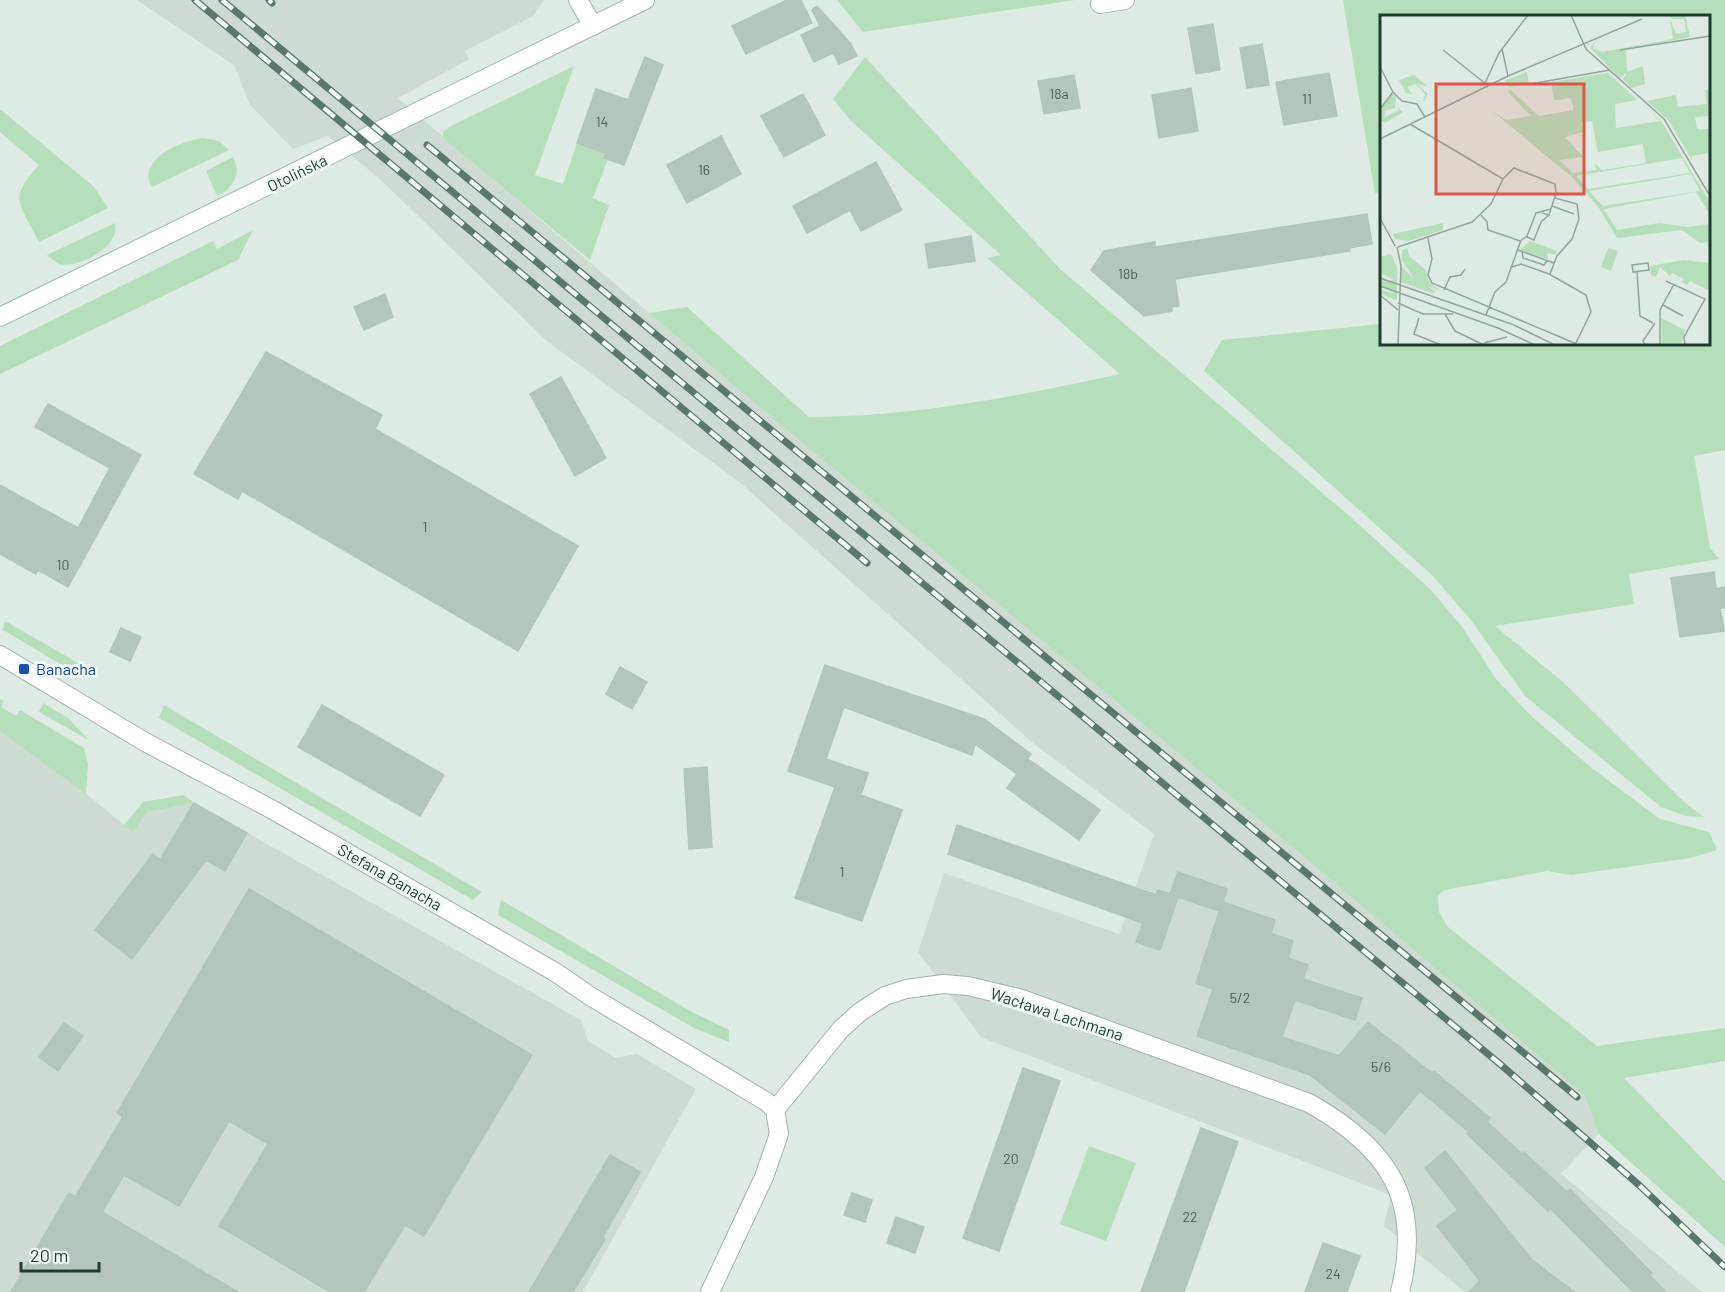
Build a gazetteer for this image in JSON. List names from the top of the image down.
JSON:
{
  "streets": {
    "street": ["Otolińska", "Stefana Banacha", "Wacława Lachmana"]
  },
  "crossings": [
    ["Stefana Banacha", "Wacława Lachmana"]
  ],
  "places": {
    "transit": ["Banacha"]
  },
  "house_numbers": [
    "18a",
    "11",
    "14",
    "16",
    "18b",
    "1",
    "10",
    "1",
    "5/2",
    "5/6",
    "20",
    "22",
    "24"
  ],
  "scale_bar": "20 m"
}
